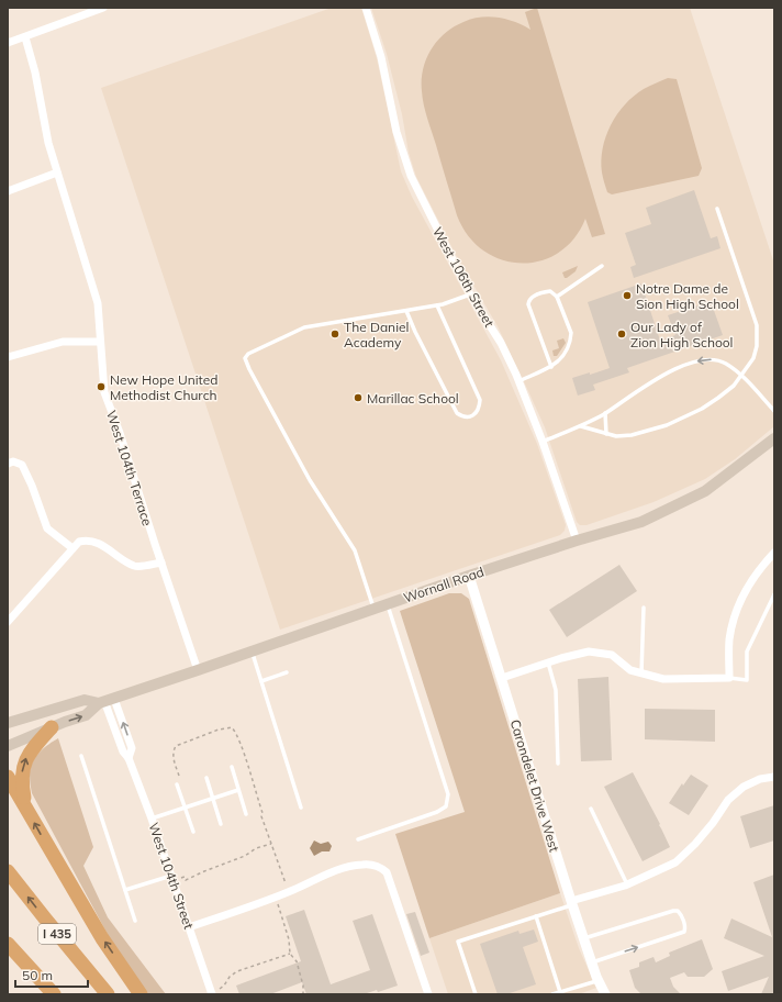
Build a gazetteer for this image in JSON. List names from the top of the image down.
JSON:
{
  "streets": {
    "highway": ["I 435"],
    "main road": ["Wornall Road"],
    "street": [
      "West 106th Street",
      "West 104th Terrace",
      "Carondelet Drive West",
      "West 104th Street"
    ]
  },
  "crossings": [
    ["West 106th Street", "Wornall Road"],
    ["West 104th Terrace", "Wornall Road"],
    ["Wornall Road", "Carondelet Drive West"],
    ["Wornall Road", "West 104th Street"]
  ],
  "places": [
    "Notre Dame de Sion High School",
    "The Daniel Academy",
    "Our Lady of Zion High School",
    "New Hope United Methodist Church",
    "Marillac School"
  ],
  "scale_bar": "50 m"
}
